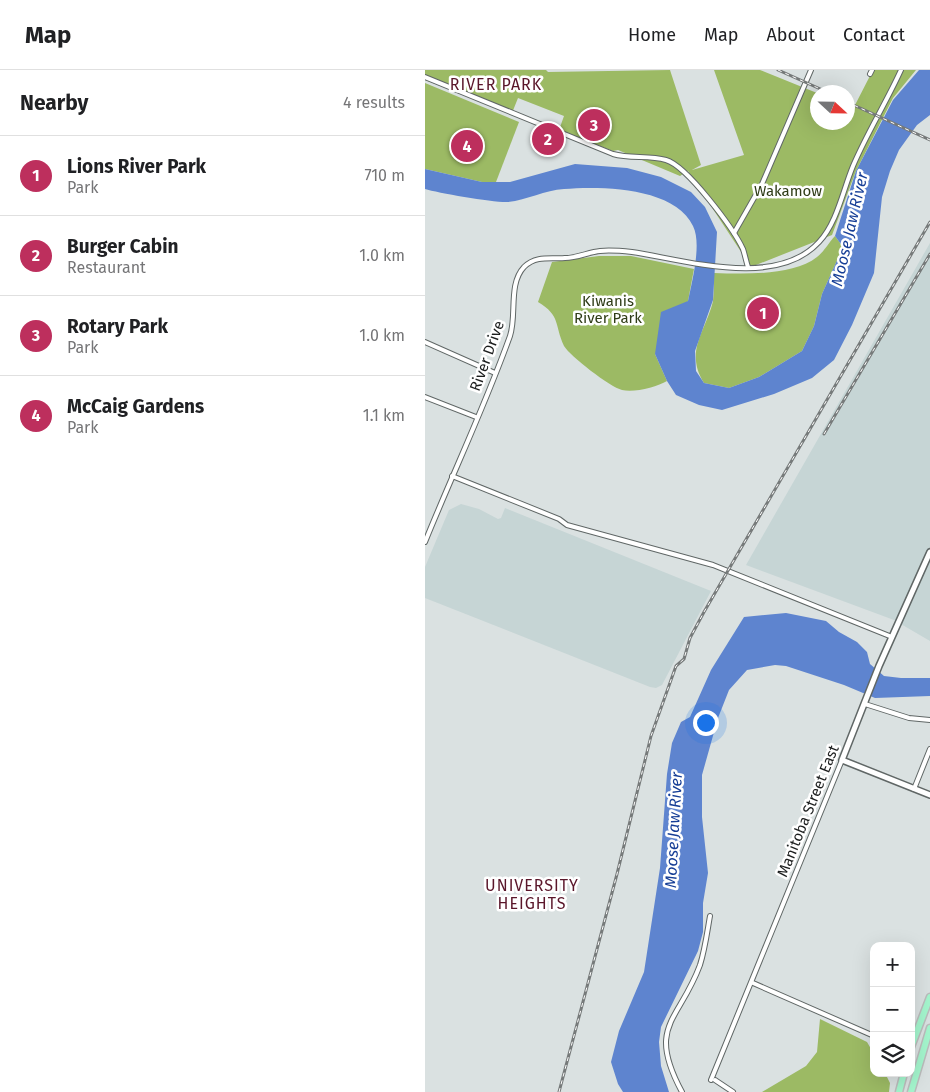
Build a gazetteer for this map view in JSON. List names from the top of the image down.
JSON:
{
  "streets": {
    "street": ["River Drive", "Manitoba Street East"]
  },
  "districts": ["RIVER PARK", "UNIVERSITY HEIGHTS"],
  "water": ["Moose Jaw River"],
  "parks": ["Wakamow", "Kiwanis River Park"],
  "north": "right",
  "page": {
    "header": "Map",
    "nav": [
      "Home",
      "Map",
      "About",
      "Contact"
    ],
    "heading": ["Nearby", "4 results"],
    "pins": [
      "3",
      "2",
      "4",
      "1"
    ],
    "list": [
      {
        "mark": "1",
        "name": "Lions River Park",
        "note": "Park",
        "value": "710 m"
      },
      {
        "mark": "2",
        "name": "Burger Cabin",
        "note": "Restaurant",
        "value": "1.0 km"
      },
      {
        "mark": "3",
        "name": "Rotary Park",
        "note": "Park",
        "value": "1.0 km"
      },
      {
        "mark": "4",
        "name": "McCaig Gardens",
        "note": "Park",
        "value": "1.1 km"
      }
    ],
    "map_buttons": ["+", "−"]
  }
}
